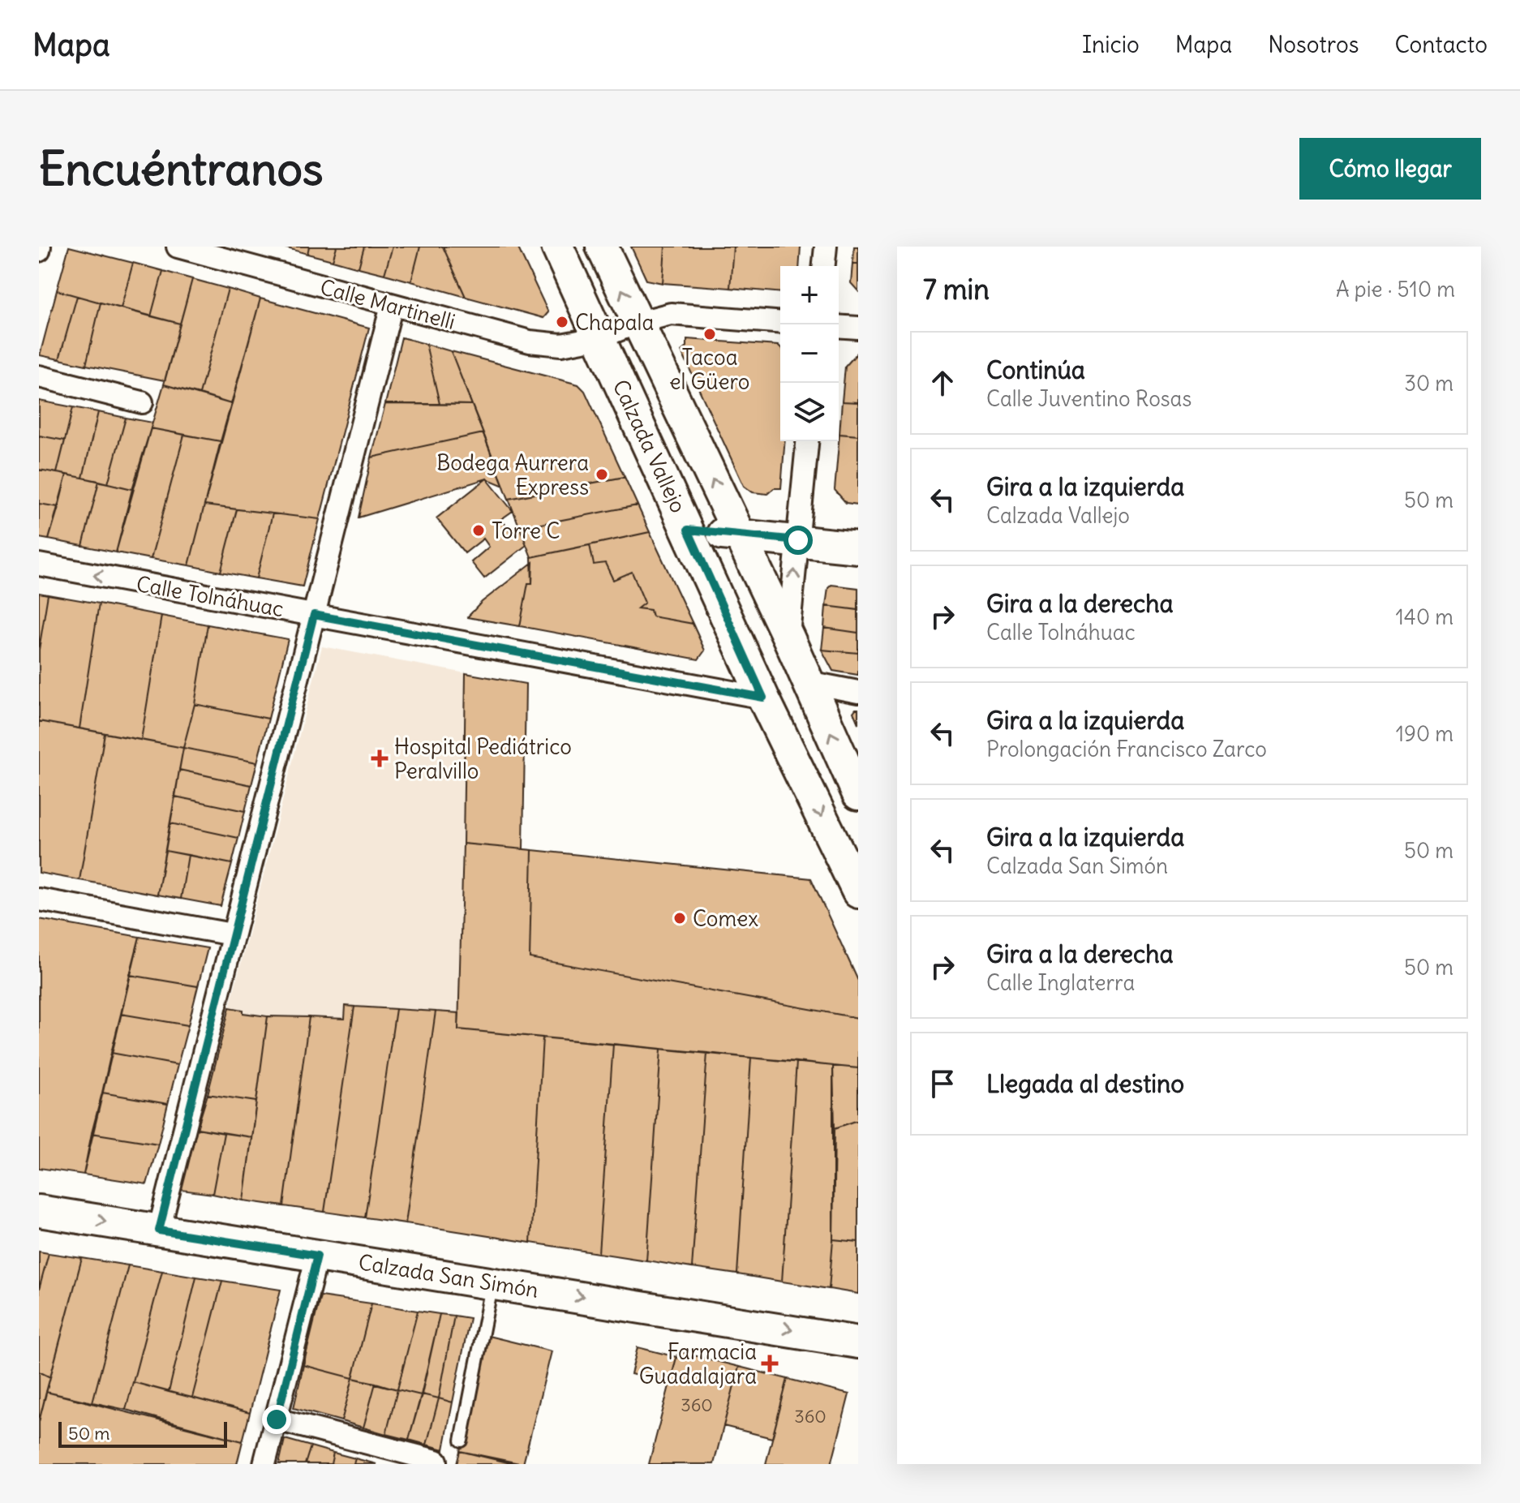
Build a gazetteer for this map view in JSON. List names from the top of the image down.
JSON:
{
  "streets": {
    "street": [
      "Calle Martinelli",
      "Calzada Vallejo",
      "Calle Tolnáhuac",
      "Calzada San Simón"
    ]
  },
  "crossings": [
    ["Calle Martinelli", "Calzada Vallejo"],
    ["Calzada Vallejo", "Calle Tolnáhuac"]
  ],
  "one_way": ["Calle Tolnáhuac", "Calzada San Simón"],
  "places": {
    "other": [
      "Chapala",
      "Tacoa el Güero",
      "Bodega Aurrera Express",
      "Torre C",
      "Comex"
    ],
    "health": ["Hospital Pediátrico Peralvillo", "Farmacia Guadalajara"]
  },
  "house_numbers": ["360", "360"],
  "scale_bar": "50 m",
  "page": {
    "header": "Mapa",
    "nav": [
      "Inicio",
      "Mapa",
      "Nosotros",
      "Contacto"
    ],
    "buttons": "Cómo llegar",
    "title": "Encuéntranos",
    "heading": ["7 min", "A pie · 510 m"],
    "map_buttons": ["+", "−"],
    "list": [
      ["Continúa", "Calle Juventino Rosas", "30 m"],
      ["Gira a la izquierda", "Calzada Vallejo", "50 m"],
      ["Gira a la derecha", "Calle Tolnáhuac", "140 m"],
      ["Gira a la izquierda", "Prolongación Francisco Zarco", "190 m"],
      ["Gira a la izquierda", "Calzada San Simón", "50 m"],
      ["Gira a la derecha", "Calle Inglaterra", "50 m"],
      "Llegada al destino"
    ],
    "scale": "50 m"
  }
}
